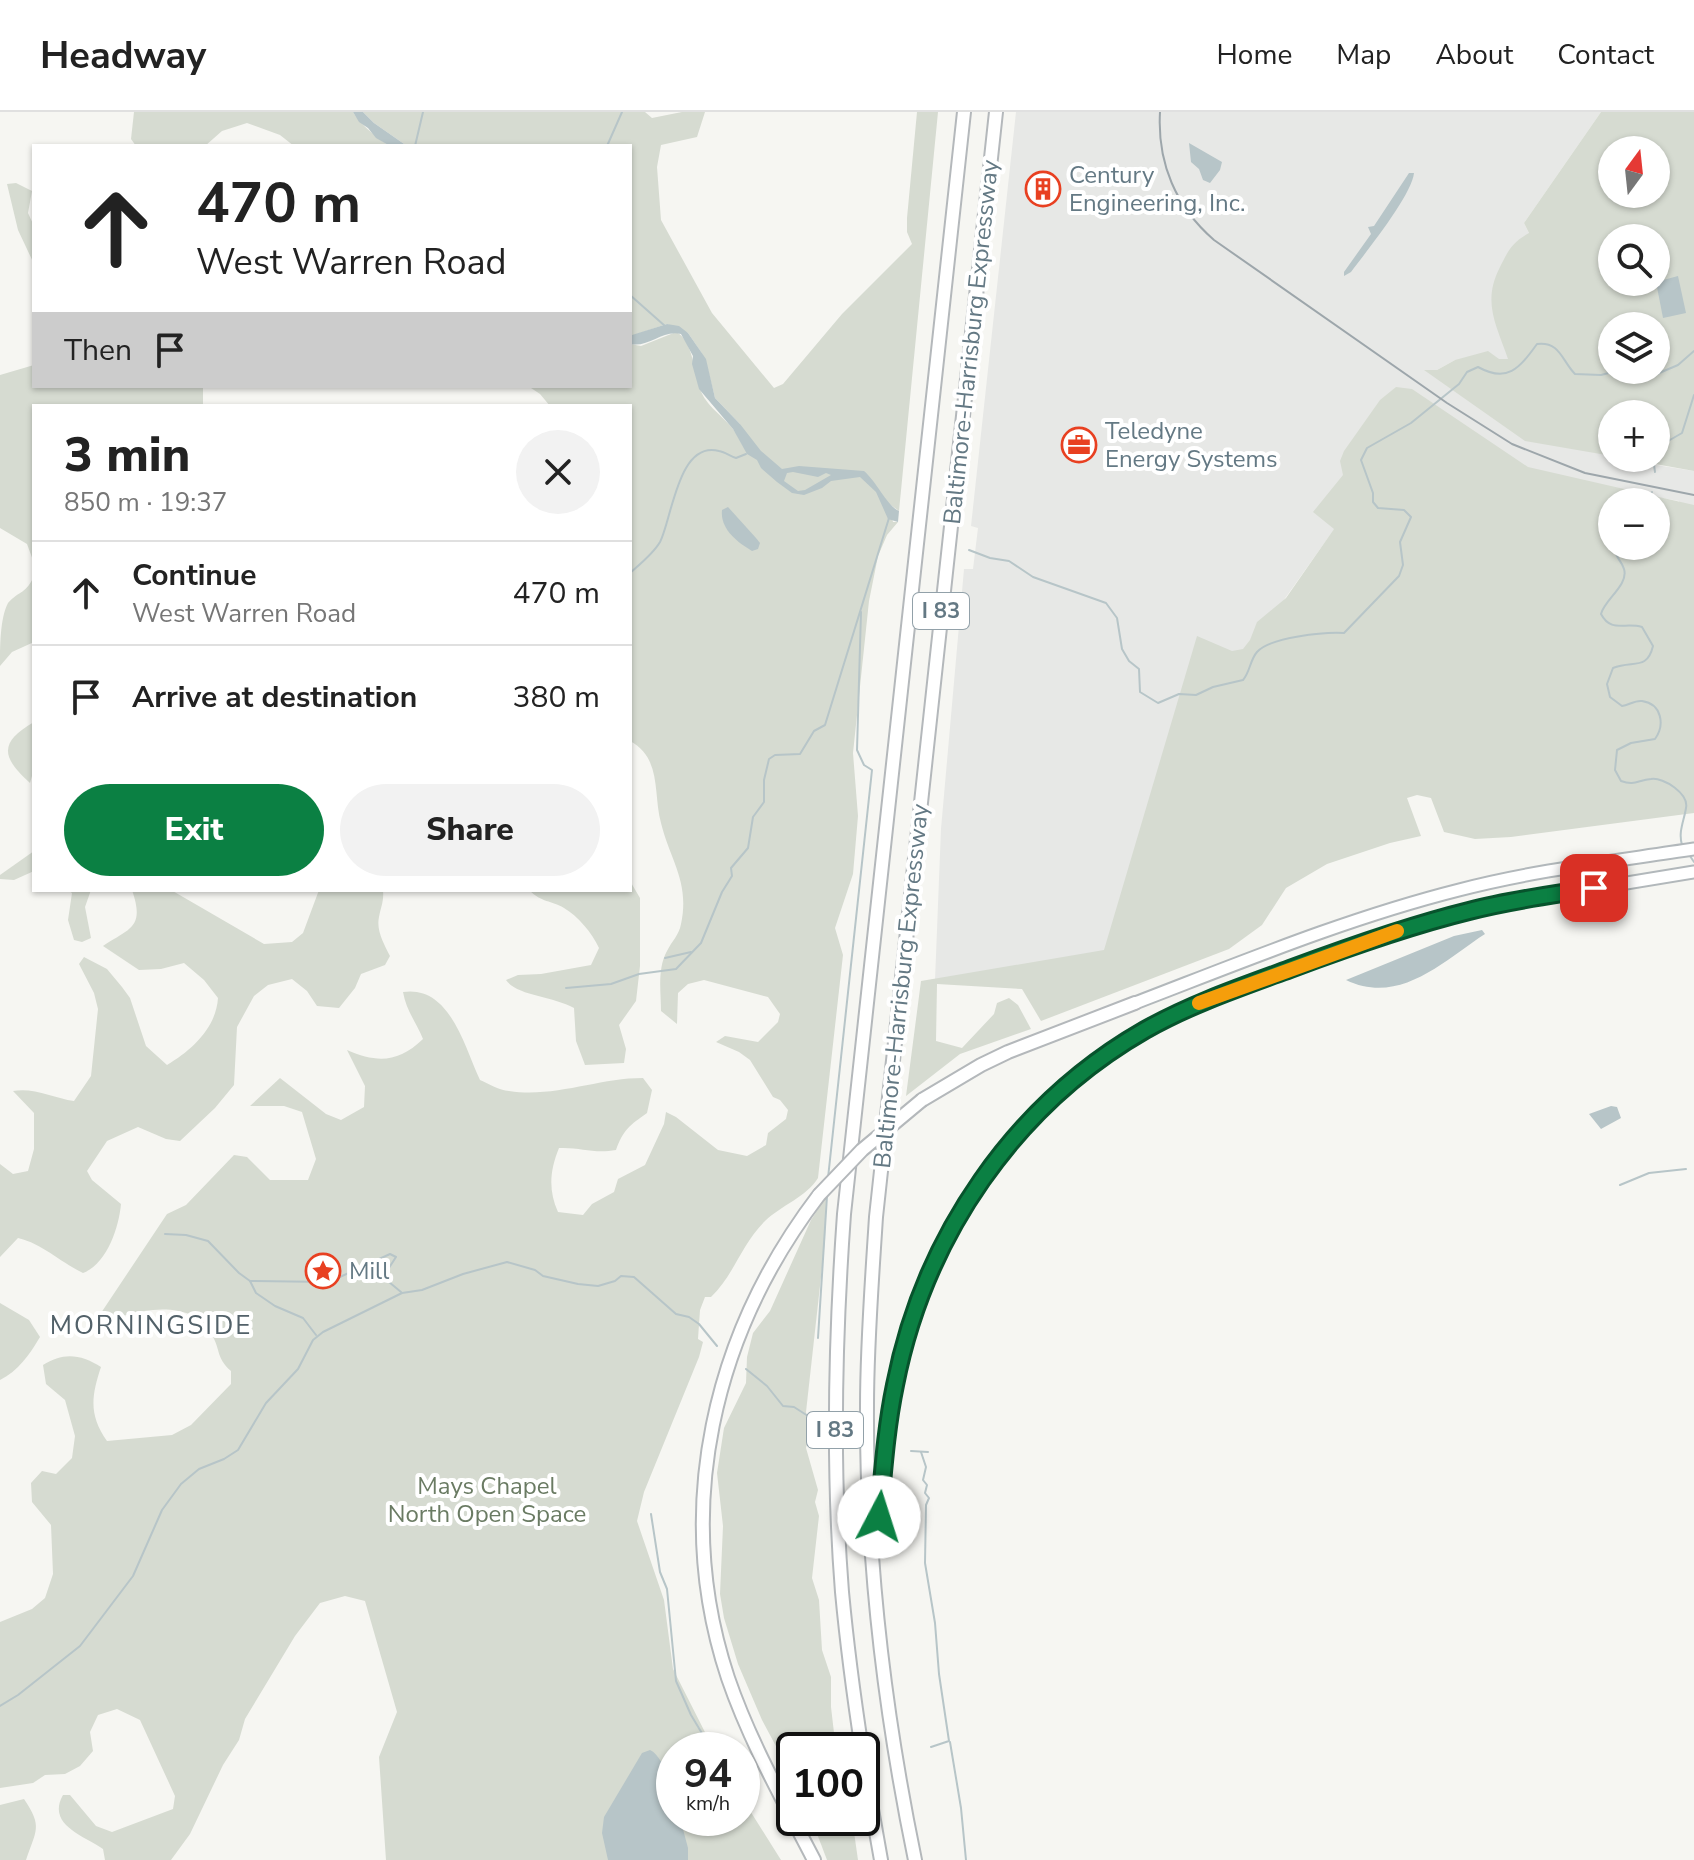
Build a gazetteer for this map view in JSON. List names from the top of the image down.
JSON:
{
  "streets": {
    "highway": ["Baltimore-Harrisburg Expressway", "I 83"]
  },
  "districts": ["MORNINGSIDE"],
  "parks": ["Mays Chapel North Open Space"],
  "places": {
    "building": ["Century Engineering, Inc."],
    "office": ["Teledyne Energy Systems"],
    "place": ["Mill"]
  },
  "north": "top",
  "page": {
    "header": "Headway",
    "nav": [
      "Home",
      "Map",
      "About",
      "Contact"
    ],
    "map_buttons": ["+", "−"],
    "turn": ["470 m", "West Warren Road"],
    "then": "Then",
    "heading": ["3 min", "850 m · 19:37"],
    "list": [
      {
        "name": "Continue",
        "note": "West Warren Road",
        "value": "470 m"
      },
      {
        "name": "Arrive at destination",
        "value": "380 m"
      }
    ],
    "buttons": ["Exit", "Share"],
    "speed": "94 km/h",
    "limit": "100"
  }
}
